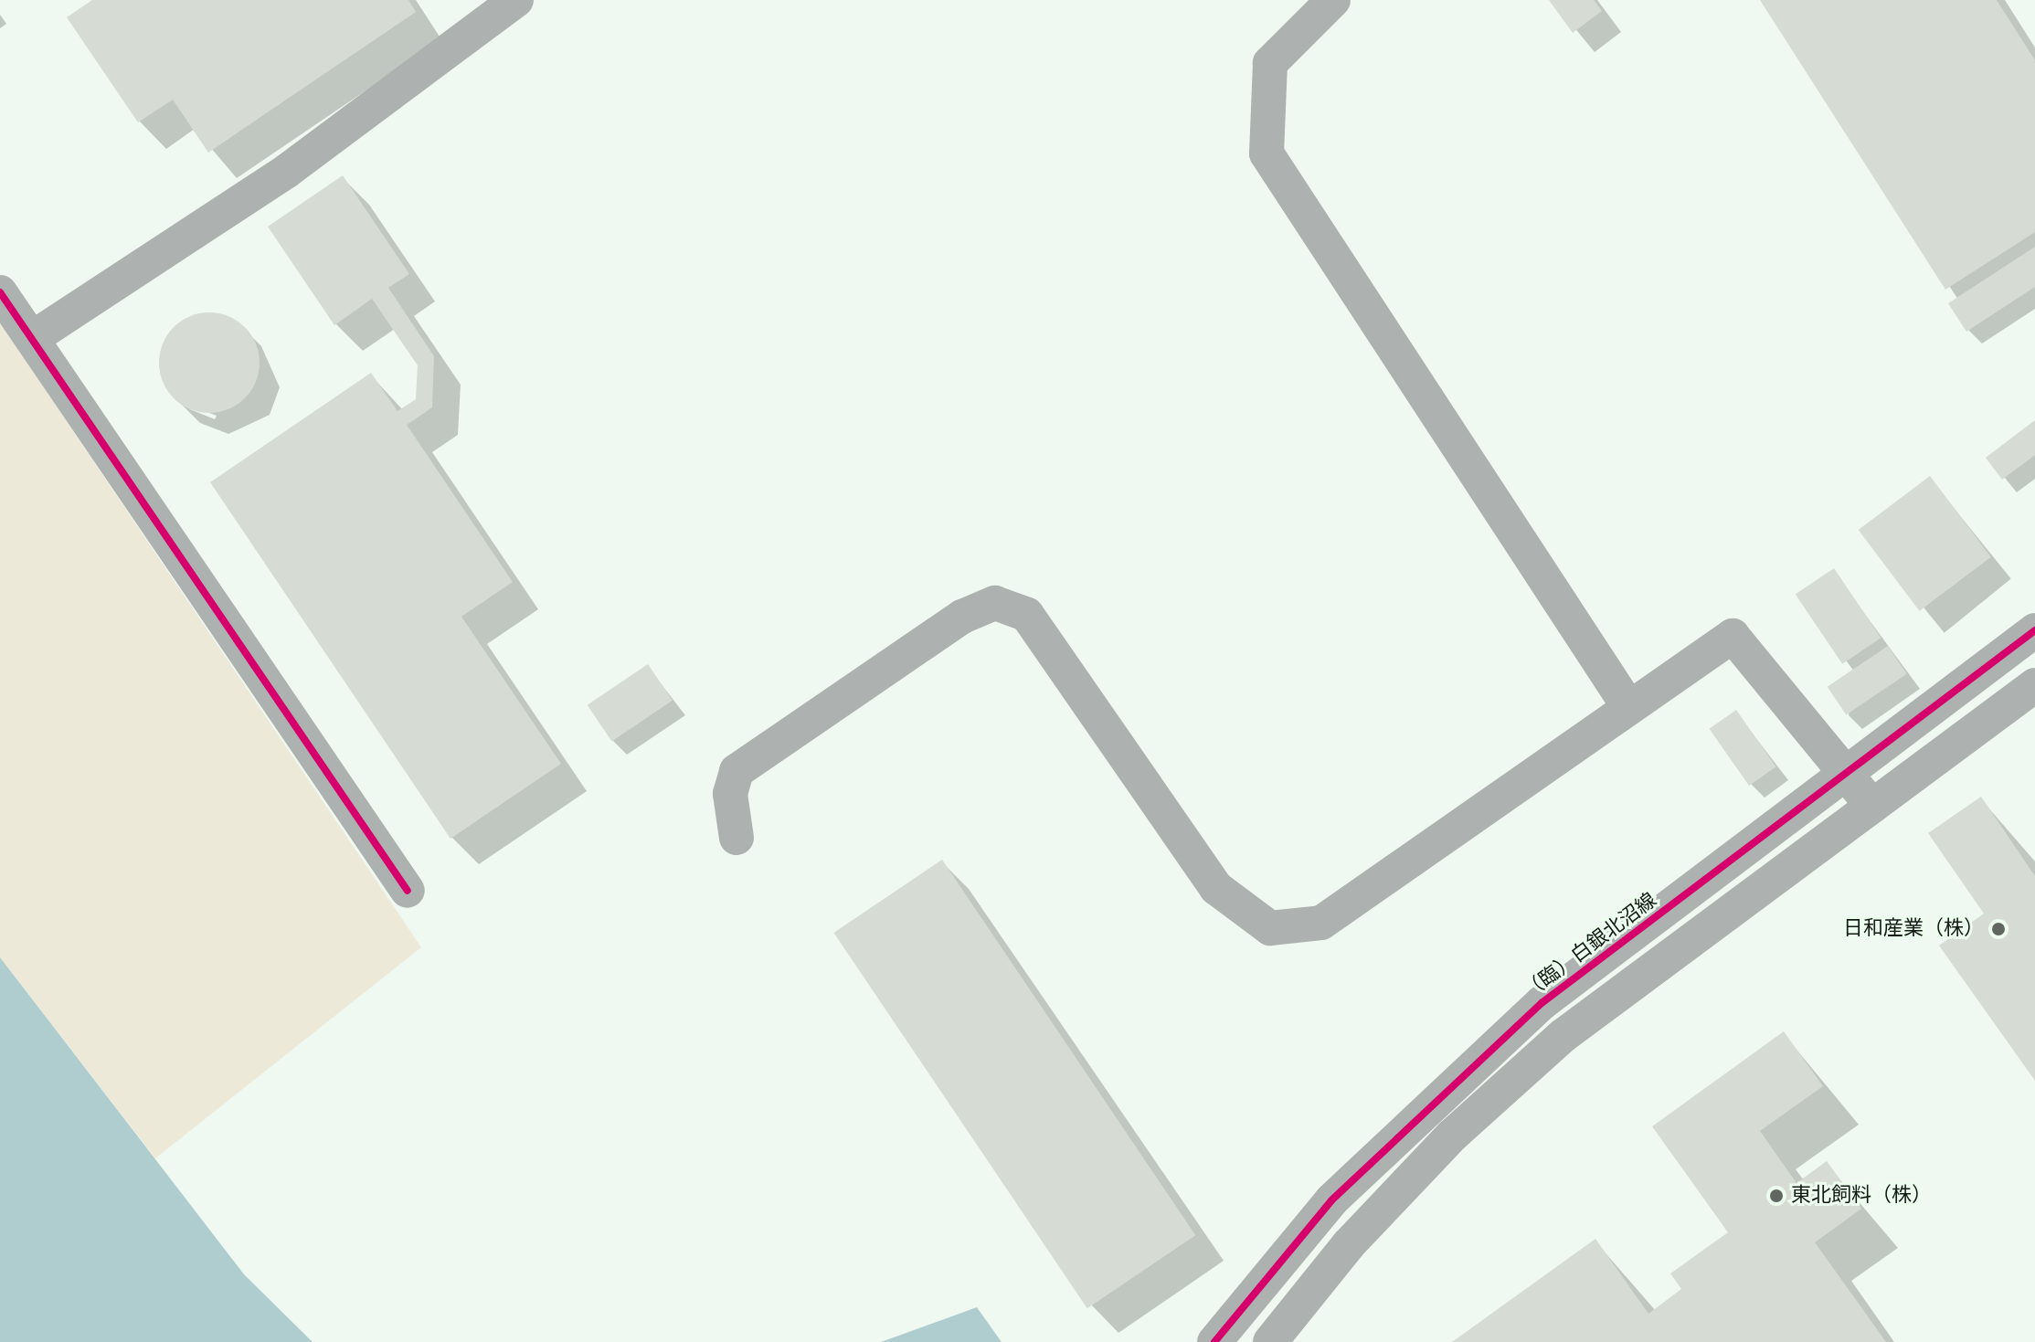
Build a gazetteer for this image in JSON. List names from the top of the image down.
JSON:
{
  "streets": {
    "street": ["（臨）白銀北沼線"]
  },
  "places": ["日和産業（株）", "東北飼料（株）"]
}
